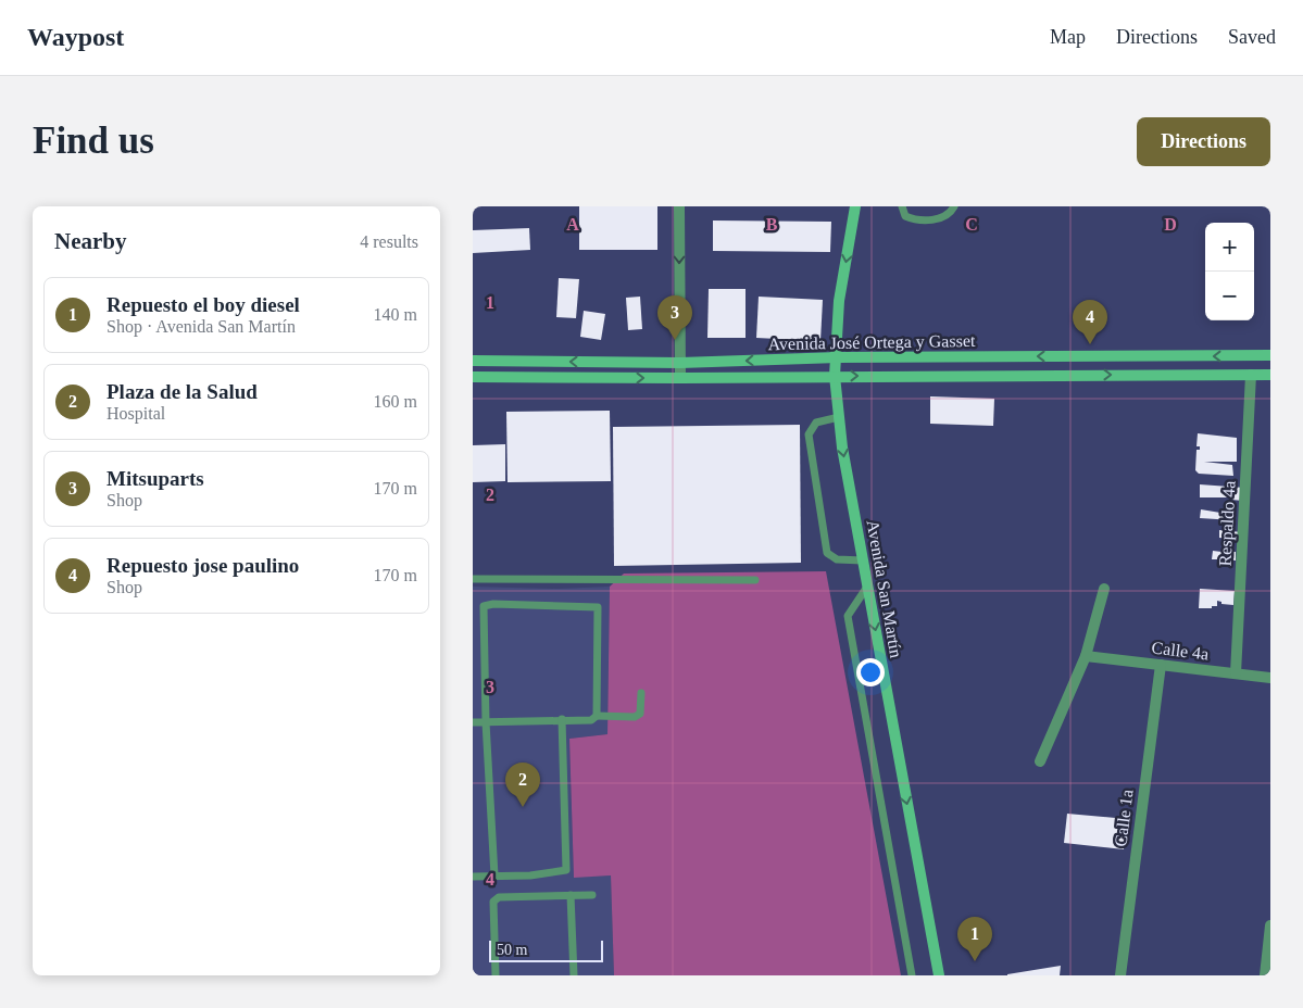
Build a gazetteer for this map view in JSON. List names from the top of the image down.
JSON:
{
  "streets": {
    "main road": ["Avenida José Ortega y Gasset", "Avenida San Martín"],
    "street": ["Respaldo 4a", "Calle 4a", "Calle 1a"]
  },
  "crossings": [
    ["Avenida José Ortega y Gasset", "Respaldo 4a"],
    ["Avenida José Ortega y Gasset", "Avenida San Martín"],
    ["Respaldo 4a", "Calle 4a"],
    ["Calle 4a", "Calle 1a"]
  ],
  "one_way": ["Avenida San Martín"],
  "scale_bar": "50 m",
  "page": {
    "header": "Waypost",
    "nav": ["Map", "Directions", "Saved"],
    "buttons": "Directions",
    "title": "Find us",
    "heading": ["Nearby", "4 results"],
    "map_buttons": ["+", "−"],
    "list": [
      {
        "mark": "1",
        "name": "Repuesto el boy diesel",
        "note": "Shop · Avenida San Martín",
        "value": "140 m"
      },
      {
        "mark": "2",
        "name": "Plaza de la Salud",
        "note": "Hospital",
        "value": "160 m"
      },
      {
        "mark": "3",
        "name": "Mitsuparts",
        "note": "Shop",
        "value": "170 m"
      },
      {
        "mark": "4",
        "name": "Repuesto jose paulino",
        "note": "Shop",
        "value": "170 m"
      }
    ],
    "pins": [
      "3",
      "4",
      "2",
      "1"
    ],
    "scale": "50 m"
  },
  "grid": {
    "columns": [
      "A",
      "B",
      "C",
      "D"
    ],
    "rows": [
      "1",
      "2",
      "3",
      "4"
    ]
  }
}
